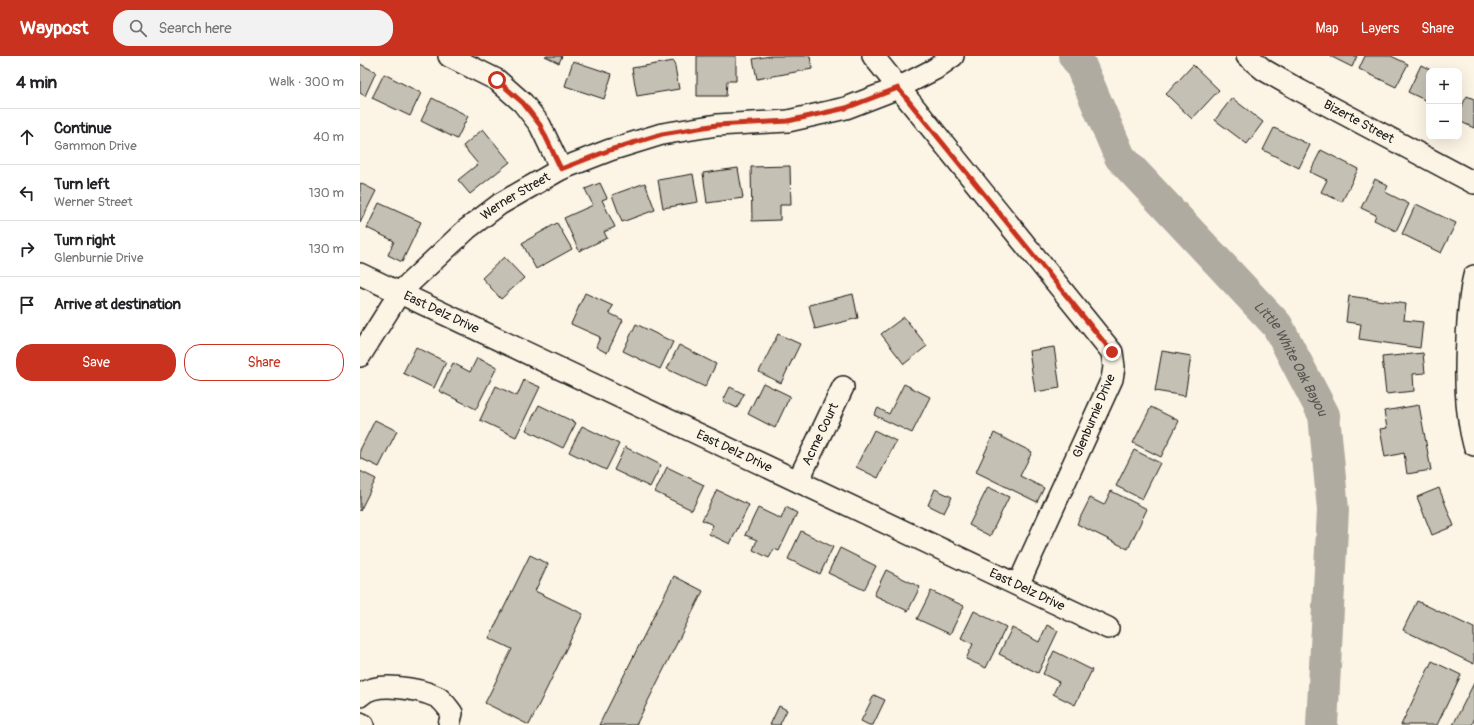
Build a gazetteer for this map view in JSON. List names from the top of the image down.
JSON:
{
  "streets": {
    "street": [
      "Bizerte Street",
      "Werner Street",
      "East Delz Drive",
      "Glenburnie Drive",
      "Acme Court"
    ]
  },
  "crossings": [
    ["Werner Street", "East Delz Drive"],
    ["Werner Street", "Glenburnie Drive"],
    ["East Delz Drive", "Glenburnie Drive"],
    ["East Delz Drive", "Acme Court"]
  ],
  "water": ["Little White Oak Bayou"],
  "page": {
    "header": "Waypost",
    "search": "Search here",
    "nav": ["Map", "Layers", "Share"],
    "heading": ["4 min", "Walk · 300 m"],
    "map_buttons": ["+", "−"],
    "list": [
      ["Continue", "Gammon Drive", "40 m"],
      ["Turn left", "Werner Street", "130 m"],
      ["Turn right", "Glenburnie Drive", "130 m"],
      "Arrive at destination"
    ],
    "buttons": ["Save", "Share"]
  }
}
